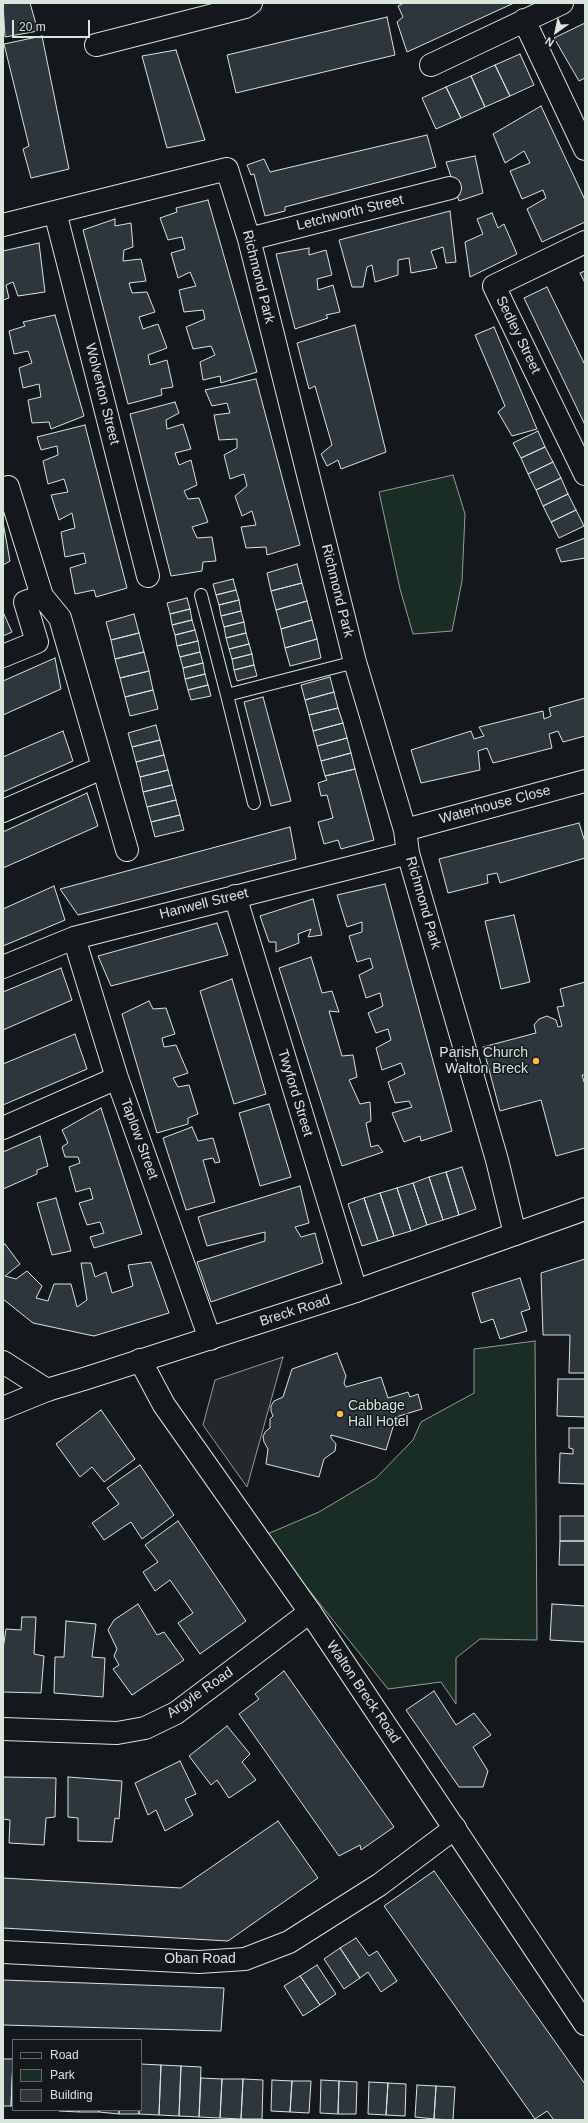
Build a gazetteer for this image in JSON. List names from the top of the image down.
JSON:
{
  "streets": {
    "street": [
      "Letchworth Street",
      "Richmond Park",
      "Sedley Street",
      "Wolverton Street",
      "Waterhouse Close",
      "Hanwell Street",
      "Twyford Street",
      "Taplow Street",
      "Breck Road",
      "Walton Breck Road",
      "Argyle Road",
      "Oban Road"
    ]
  },
  "crossings": [
    ["Letchworth Street", "Richmond Park"],
    ["Richmond Park", "Wolverton Street"],
    ["Richmond Park", "Waterhouse Close"],
    ["Richmond Park", "Hanwell Street"],
    ["Richmond Park", "Breck Road"],
    ["Hanwell Street", "Twyford Street"],
    ["Hanwell Street", "Taplow Street"],
    ["Twyford Street", "Breck Road"],
    ["Taplow Street", "Breck Road"],
    ["Breck Road", "Walton Breck Road"],
    ["Walton Breck Road", "Argyle Road"],
    ["Walton Breck Road", "Oban Road"]
  ],
  "places": ["Parish Church Walton Breck", "Cabbage Hall Hotel"],
  "legend": ["Road", "Park", "Building"],
  "scale_bar": "20 m",
  "north": "bottom left"
}
